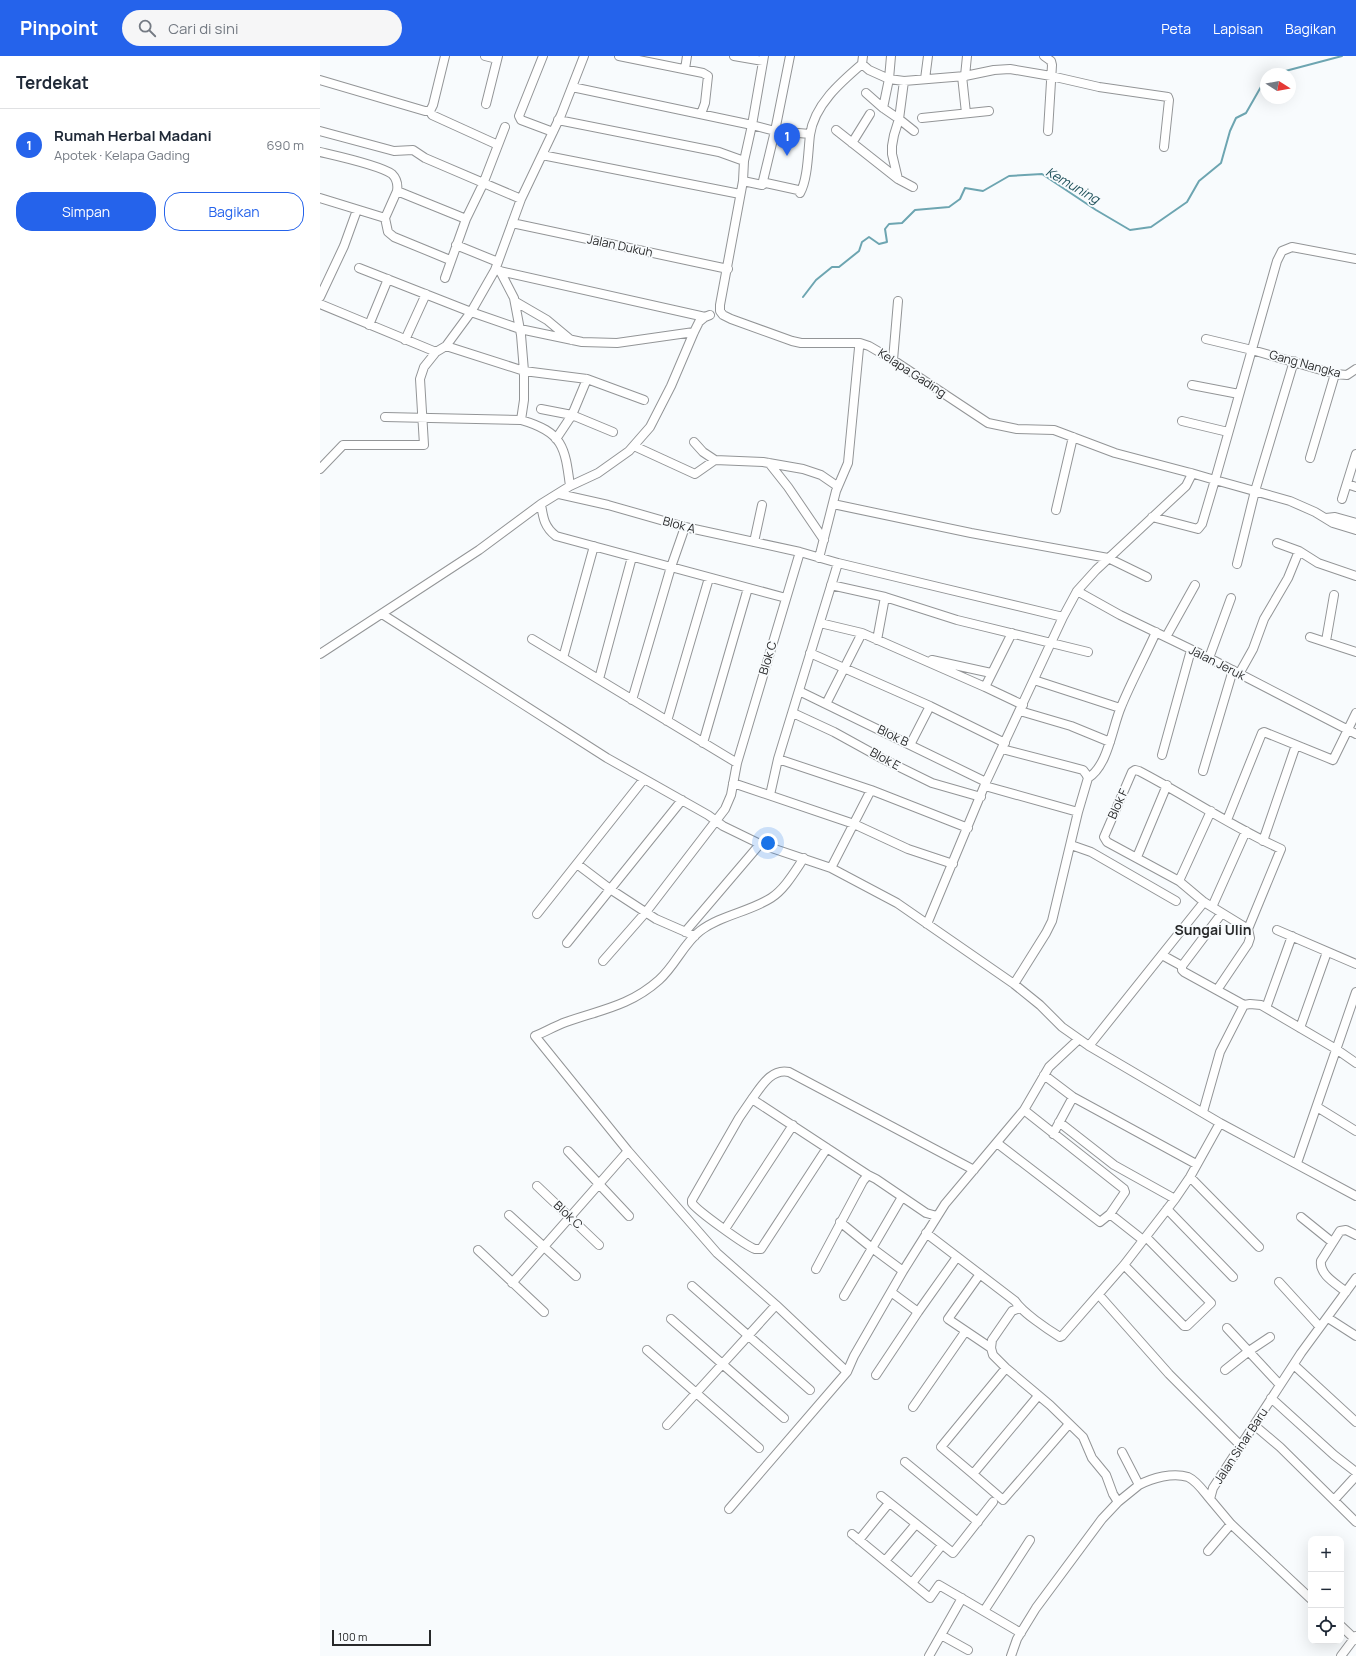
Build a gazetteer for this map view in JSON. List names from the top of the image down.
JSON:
{
  "streets": {
    "street": [
      "Jalan Dukuh",
      "Gang Nangka",
      "Kelapa Gading",
      "Blok A",
      "Blok C",
      "Jalan Jeruk",
      "Blok B",
      "Blok E",
      "Blok F",
      "Jalan Sinar Baru"
    ]
  },
  "crossings": [
    ["Jalan Dukuh", "Kelapa Gading"],
    ["Blok A", "Blok C"]
  ],
  "districts": ["Sungai Ulin"],
  "water": ["Kemuning"],
  "scale_bar": "100 m",
  "north": "right",
  "page": {
    "header": "Pinpoint",
    "search": "Cari di sini",
    "nav": ["Peta", "Lapisan", "Bagikan"],
    "heading": "Terdekat",
    "list": [
      {
        "mark": "1",
        "name": "Rumah Herbal Madani",
        "note": "Apotek · Kelapa Gading",
        "value": "690 m"
      }
    ],
    "pins": "1",
    "buttons": ["Simpan", "Bagikan"],
    "map_buttons": ["+", "−"],
    "scale": "100 m"
  }
}
